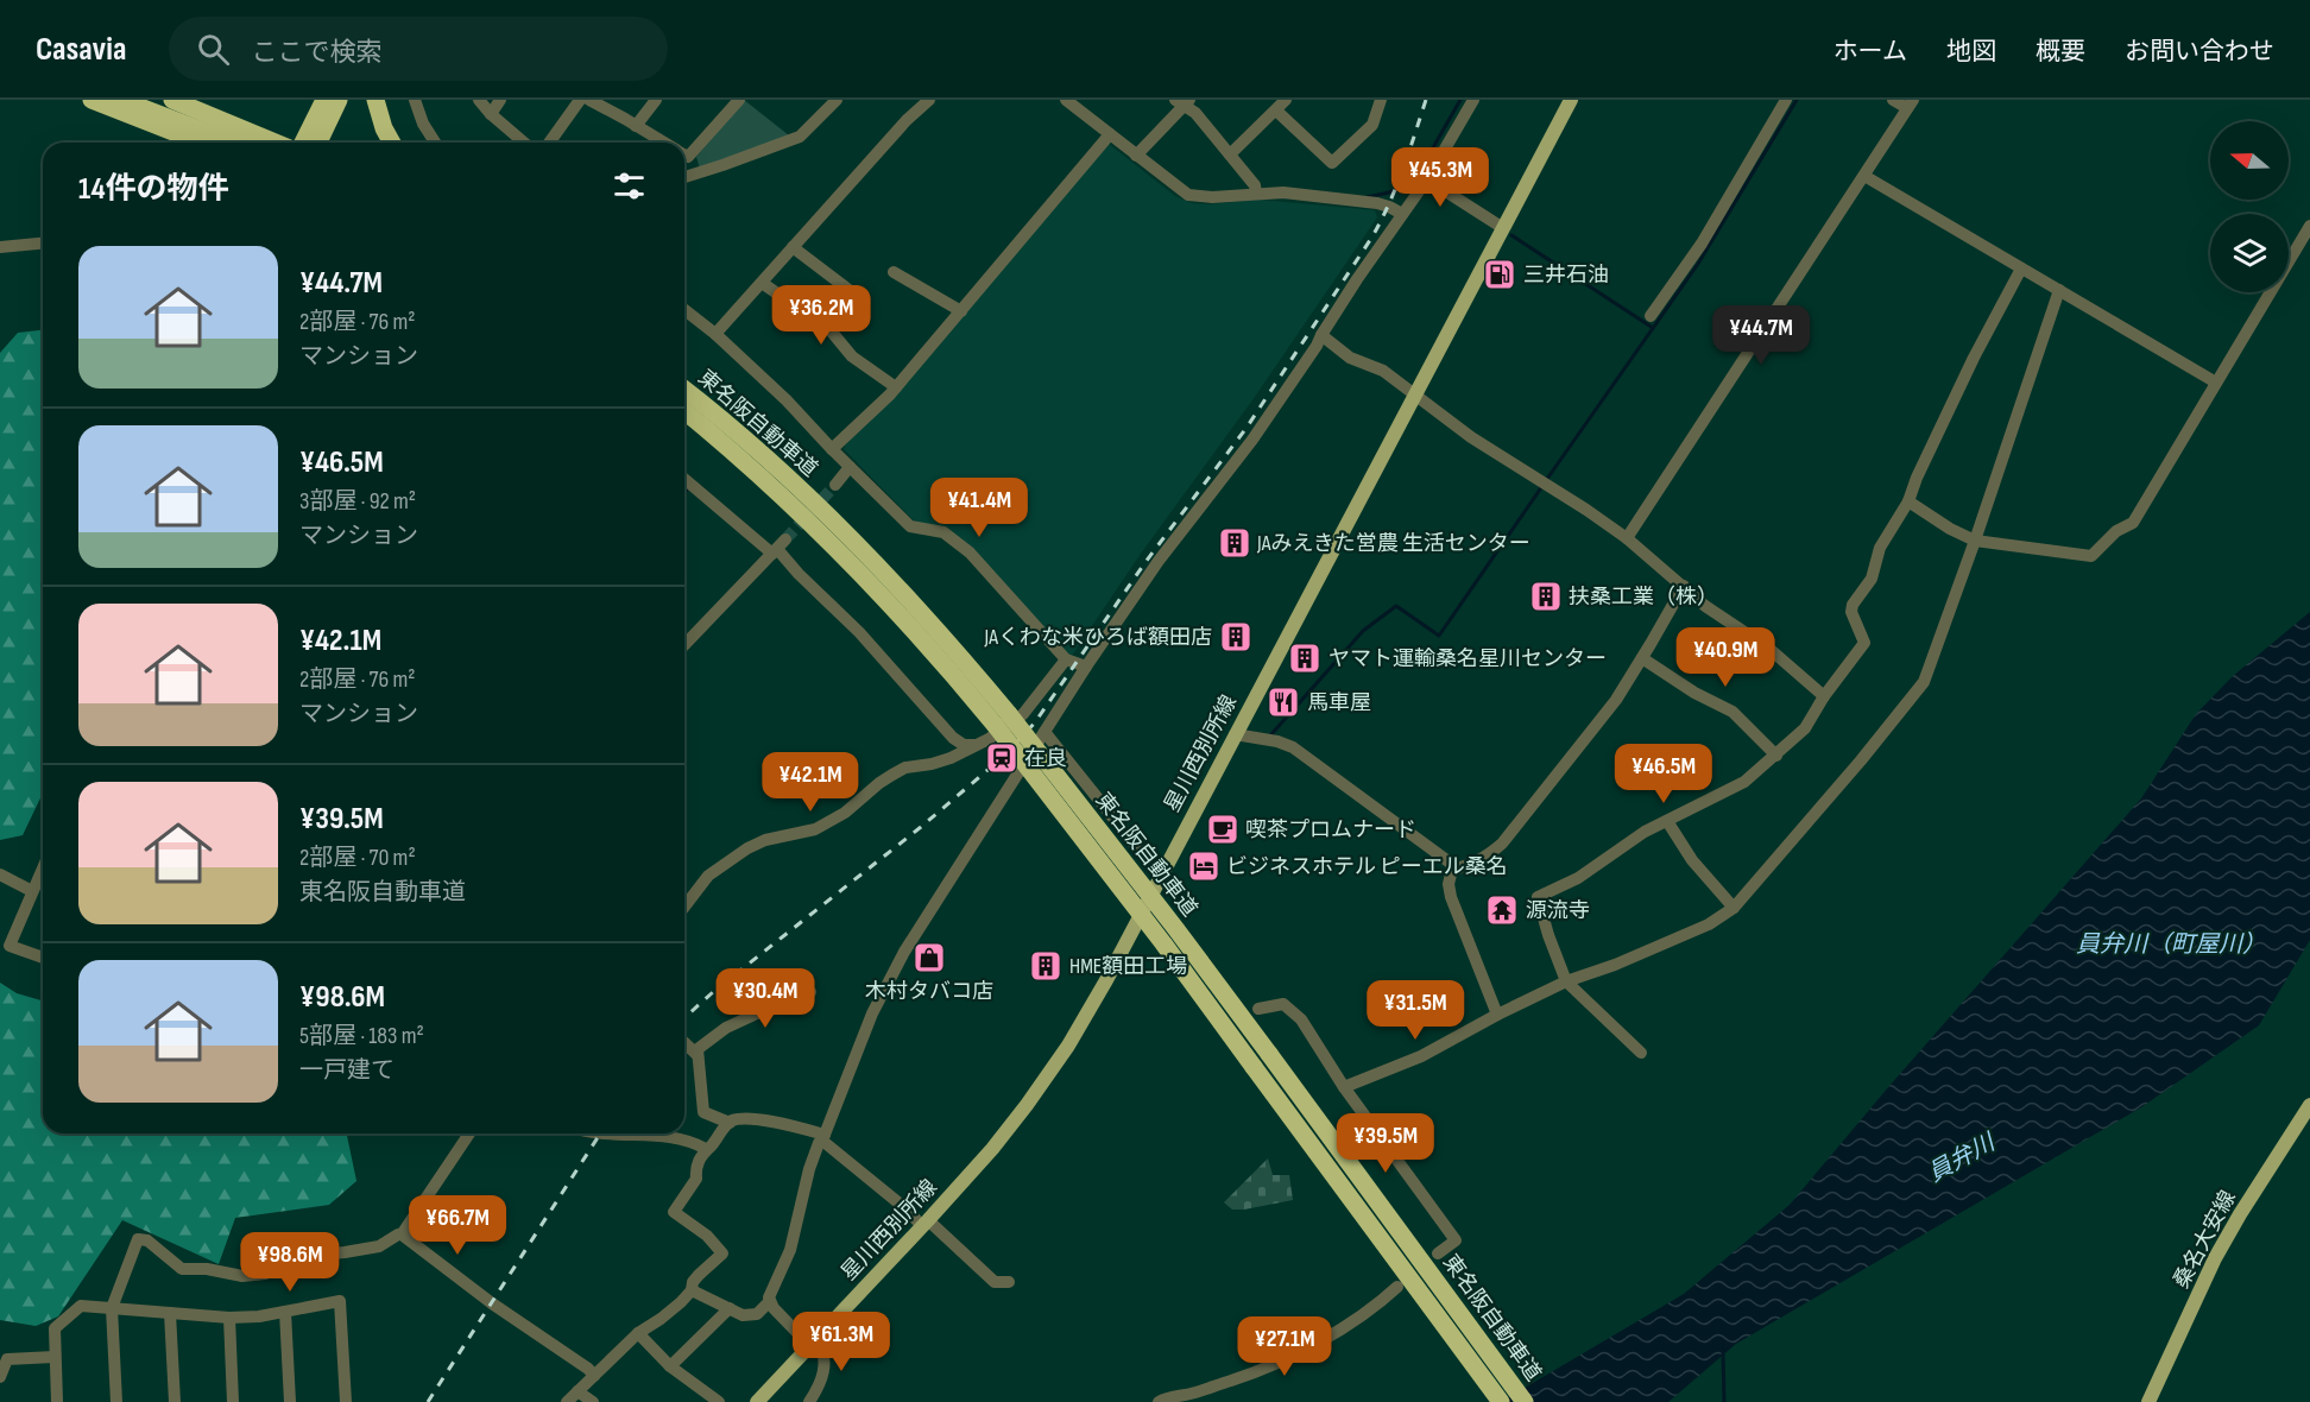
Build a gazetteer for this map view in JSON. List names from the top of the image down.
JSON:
{
  "streets": {
    "highway": ["東名阪自動車道"],
    "main road": ["星川西別所線", "桑名大安線"]
  },
  "water": ["員弁川（町屋川）", "員弁川"],
  "places": {
    "fuel station": ["三井石油"],
    "building": [
      "JAみえきた営農 生活センター",
      "扶桑工業（株）",
      "JAくわな米ひろば額田店",
      "ヤマト運輸桑名星川センター",
      "HME額田工場"
    ],
    "restaurant": ["馬車屋"],
    "station": ["在良"],
    "cafe": ["喫茶プロムナード"],
    "hotel": ["ビジネスホテル ピーエル桑名"],
    "temple": ["源流寺"],
    "shop": ["木村タバコ店"]
  },
  "north": "left",
  "page": {
    "header": "Casavia",
    "search": "ここで検索",
    "nav": [
      "ホーム",
      "地図",
      "概要",
      "お問い合わせ"
    ],
    "heading": "14件の物件",
    "price": [
      "¥45.3M",
      "¥36.2M",
      "¥44.7M",
      "¥41.4M",
      "¥40.9M",
      "¥46.5M",
      "¥42.1M",
      "¥30.4M",
      "¥31.5M",
      "¥39.5M",
      "¥66.7M",
      "¥98.6M",
      "¥61.3M",
      "¥27.1M"
    ],
    "list": [
      {
        "name": "¥44.7M",
        "note": "2部屋 · 76 m² · マンション"
      },
      {
        "name": "¥46.5M",
        "note": "3部屋 · 92 m² · マンション"
      },
      {
        "name": "¥42.1M",
        "note": "2部屋 · 76 m² · マンション"
      },
      {
        "name": "¥39.5M",
        "note": "2部屋 · 70 m² · 東名阪自動車道"
      },
      {
        "name": "¥98.6M",
        "note": "5部屋 · 183 m² · 一戸建て"
      }
    ]
  }
}
